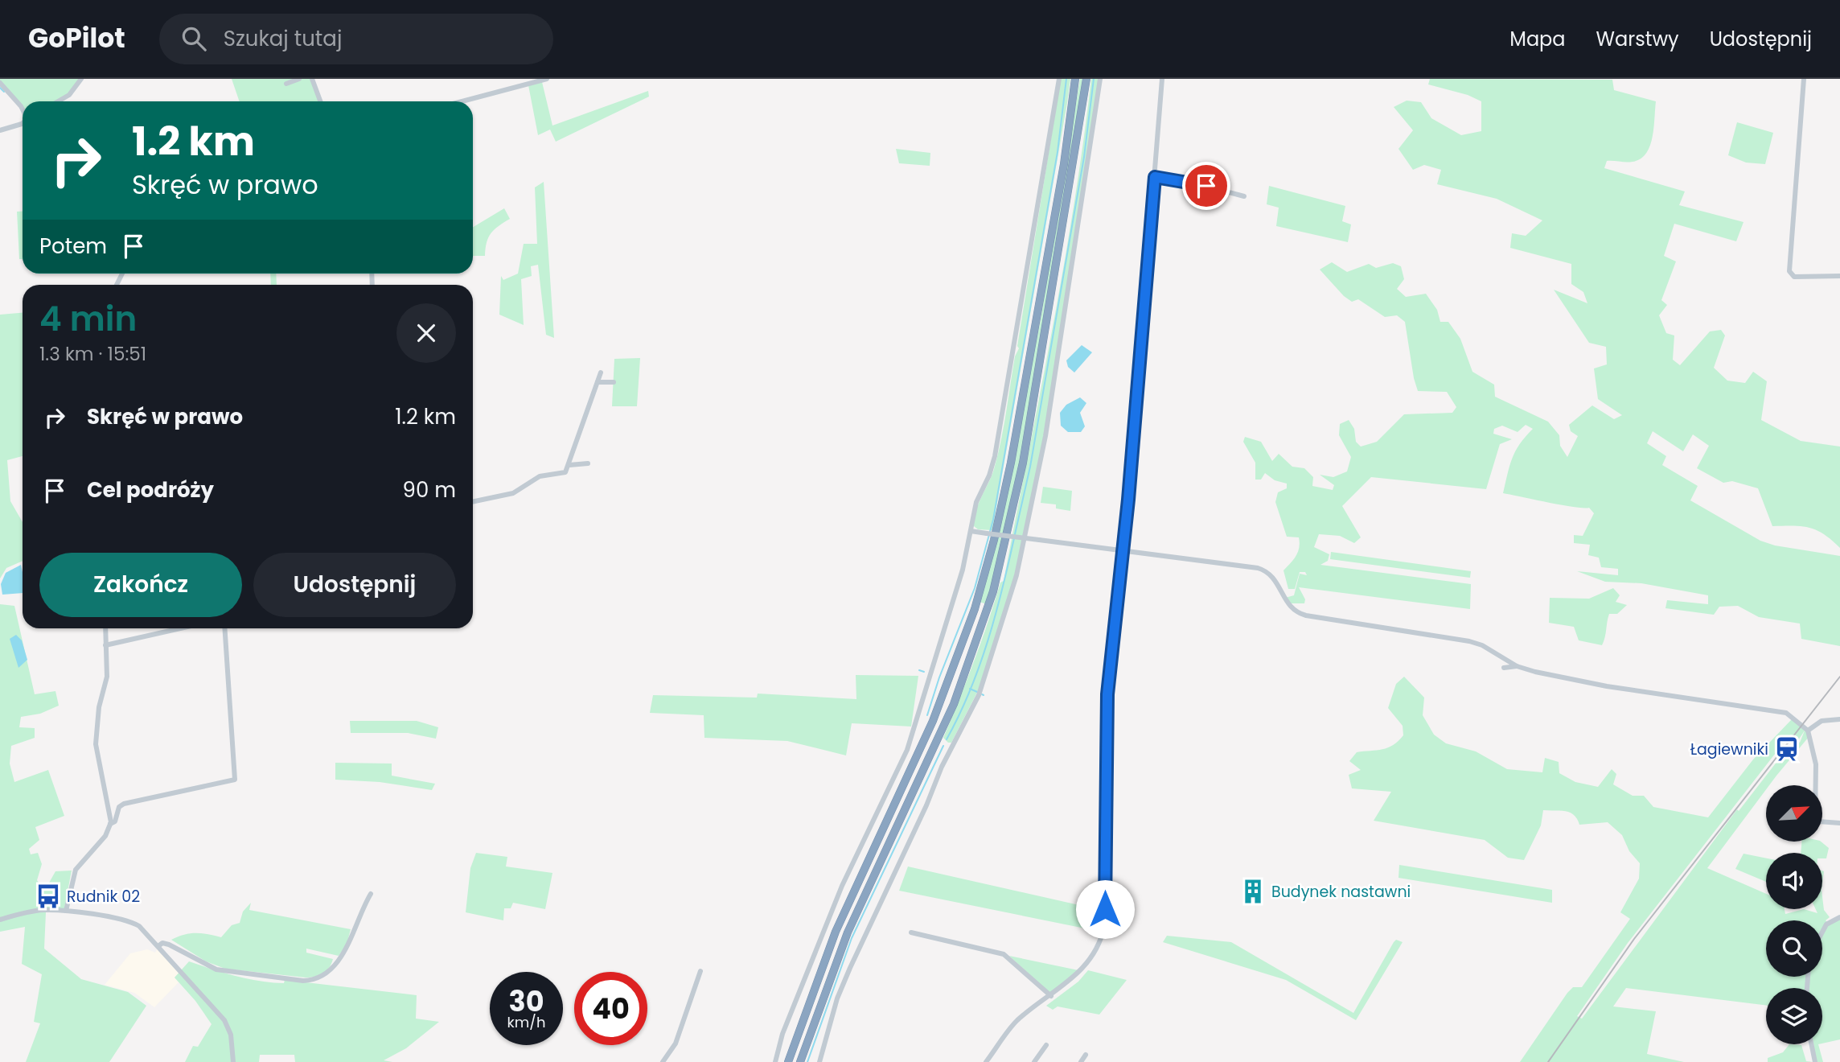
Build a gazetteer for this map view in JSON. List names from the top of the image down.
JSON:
{
  "places": {
    "station": ["Łagiewniki"],
    "building": ["Budynek nastawni"],
    "bus stop": ["Rudnik 02"]
  },
  "north": "top right",
  "page": {
    "header": "GoPilot",
    "search": "Szukaj tutaj",
    "nav": ["Mapa", "Warstwy", "Udostępnij"],
    "turn": ["1.2 km", "Skręć w prawo"],
    "then": "Potem",
    "heading": ["4 min", "1.3 km · 15:51"],
    "list": [
      {
        "name": "Skręć w prawo",
        "value": "1.2 km"
      },
      {
        "name": "Cel podróży",
        "value": "90 m"
      }
    ],
    "buttons": ["Zakończ", "Udostępnij"],
    "speed": "30 km/h",
    "limit": "40"
  }
}
